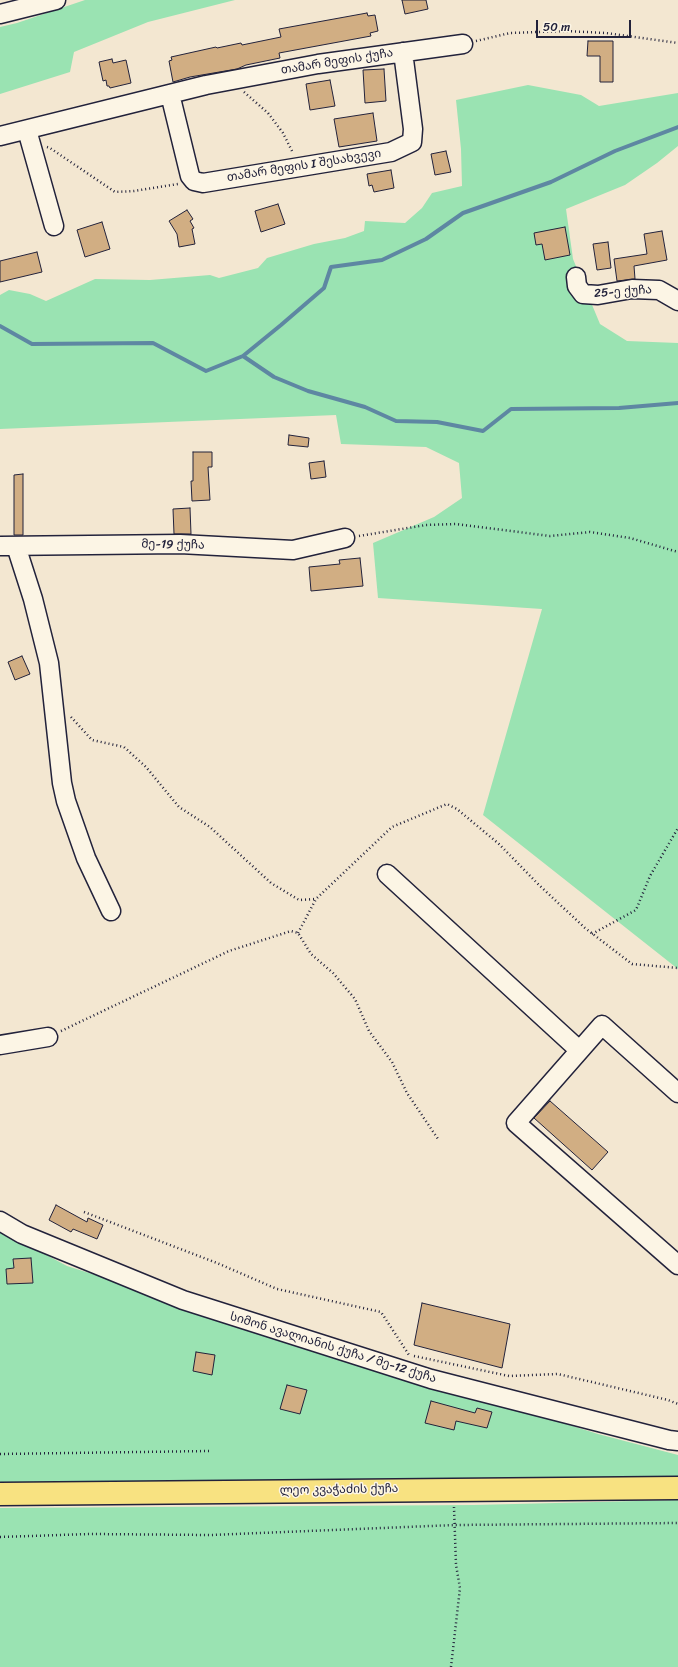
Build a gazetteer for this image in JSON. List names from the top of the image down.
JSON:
{
  "streets": {
    "main road": ["ლეო კვაჭაძის ქუჩა"],
    "street": [
      "თამარ მეფის ქუჩა",
      "თამარ მეფის I შესახვევი",
      "25-ე ქუჩა",
      "მე-19 ქუჩა",
      "სიმონ ავალიანის ქუჩა / მე-12 ქუჩა"
    ]
  },
  "crossings": [
    ["თამარ მეფის ქუჩა", "თამარ მეფის I შესახვევი"]
  ],
  "scale_bar": "50 m"
}
